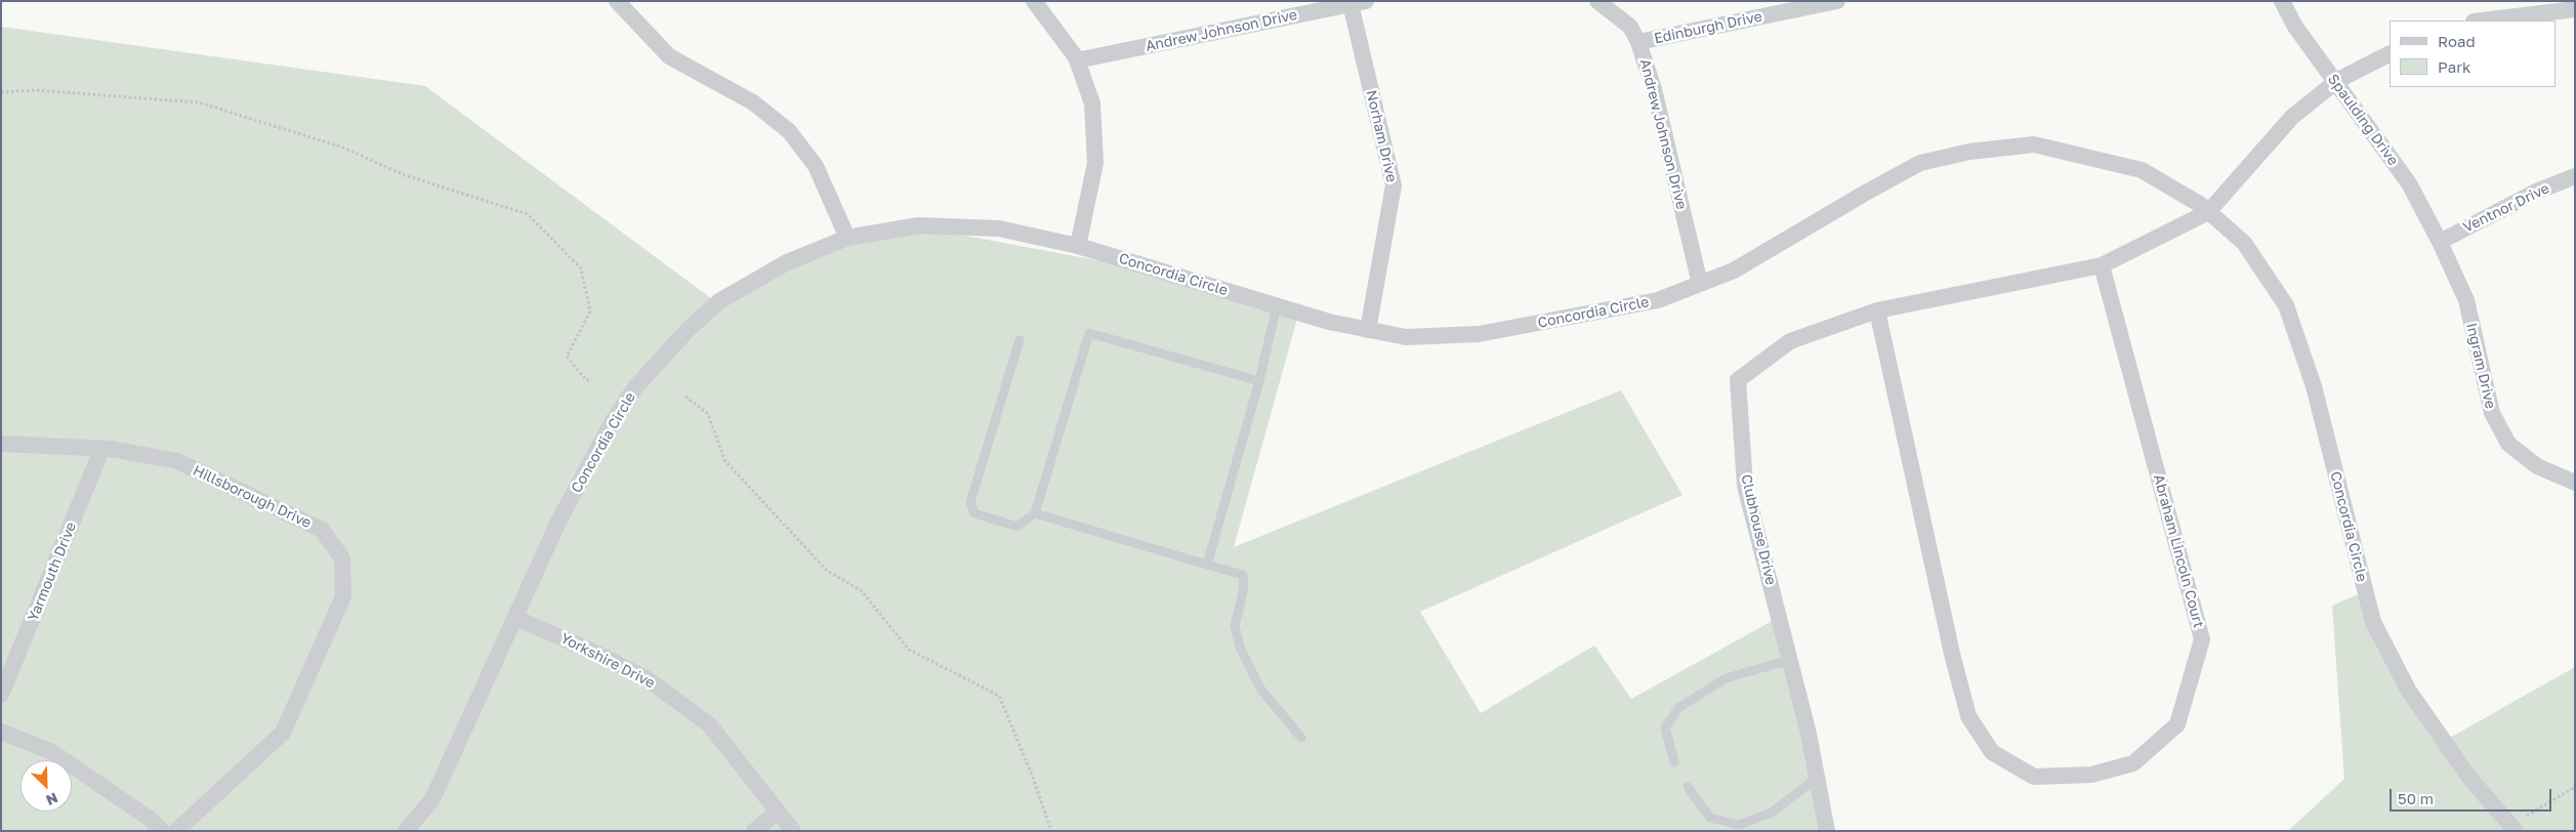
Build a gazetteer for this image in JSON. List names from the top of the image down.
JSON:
{
  "streets": {
    "street": [
      "Edinburgh Drive",
      "Andrew Johnson Drive",
      "Spaulding Drive",
      "Norham Drive",
      "Ventnor Drive",
      "Concordia Circle",
      "Ingram Drive",
      "Hillsborough Drive",
      "Clubhouse Drive",
      "Abraham Lincoln Court",
      "Yarmouth Drive",
      "Yorkshire Drive"
    ]
  },
  "crossings": [
    ["Edinburgh Drive", "Andrew Johnson Drive"],
    ["Andrew Johnson Drive", "Norham Drive"],
    ["Andrew Johnson Drive", "Concordia Circle"],
    ["Spaulding Drive", "Ventnor Drive"],
    ["Spaulding Drive", "Ingram Drive"],
    ["Norham Drive", "Concordia Circle"],
    ["Ventnor Drive", "Ingram Drive"],
    ["Concordia Circle", "Yorkshire Drive"],
    ["Hillsborough Drive", "Yarmouth Drive"],
    ["Clubhouse Drive", "Abraham Lincoln Court"]
  ],
  "legend": ["Road", "Park"],
  "scale_bar": "50 m",
  "north": "bottom right"
}
